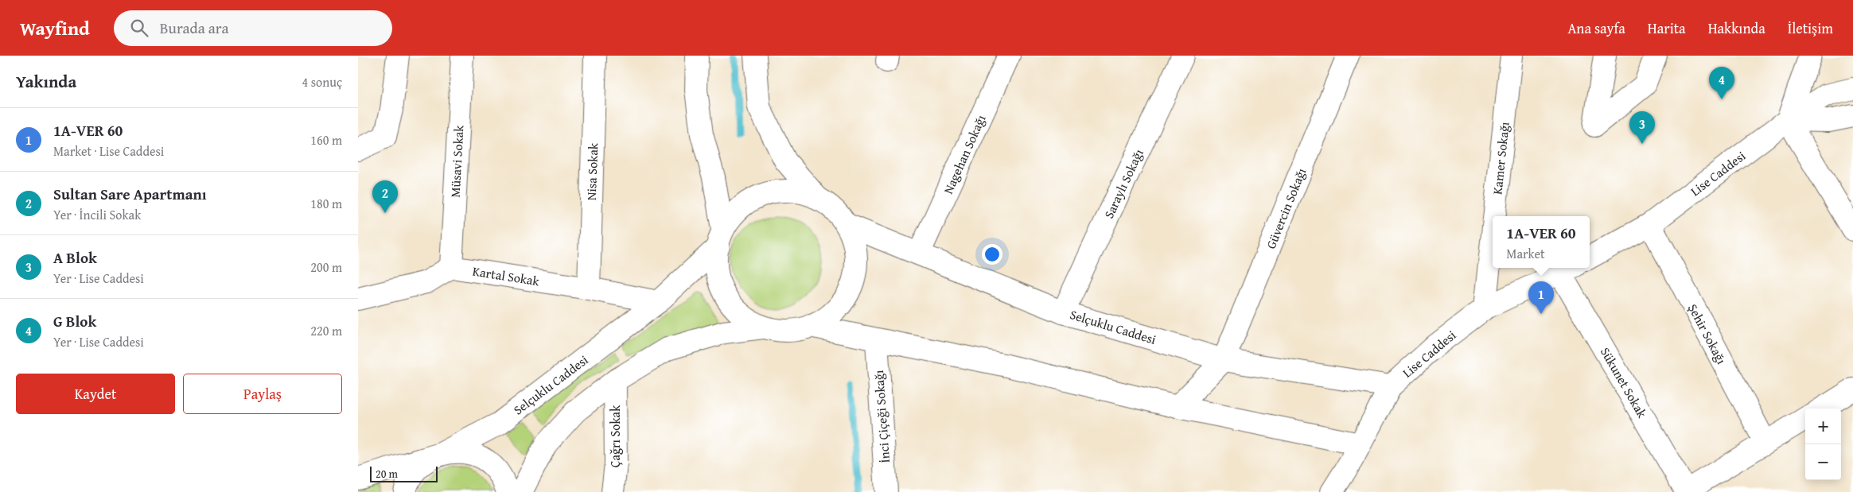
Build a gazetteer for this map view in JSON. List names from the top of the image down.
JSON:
{
  "streets": {
    "street": [
      "Nagehan Sokağı",
      "Kamer Sokağı",
      "Müsavi Sokak",
      "Nisa Sokak",
      "Lise Caddesi",
      "Saraylı Sokağı",
      "Güvercin Sokağı",
      "Kartal Sokak",
      "Selçuklu Caddesi",
      "Şehir Sokağı",
      "Sükunet Sokak",
      "İnci Çiçeği Sokağı",
      "Çağrı Sokak"
    ]
  },
  "crossings": [
    ["Nagehan Sokağı", "Selçuklu Caddesi"],
    ["Kamer Sokağı", "Lise Caddesi"],
    ["Müsavi Sokak", "Kartal Sokak"],
    ["Nisa Sokak", "Kartal Sokak"],
    ["Lise Caddesi", "Selçuklu Caddesi"],
    ["Lise Caddesi", "Şehir Sokağı"],
    ["Lise Caddesi", "Sükunet Sokak"],
    ["Saraylı Sokağı", "Selçuklu Caddesi"],
    ["Güvercin Sokağı", "Selçuklu Caddesi"],
    ["Kartal Sokak", "Selçuklu Caddesi"]
  ],
  "scale_bar": "20 m",
  "page": {
    "header": "Wayfind",
    "search": "Burada ara",
    "nav": [
      "Ana sayfa",
      "Harita",
      "Hakkında",
      "İletişim"
    ],
    "heading": ["Yakında", "4 sonuç"],
    "pins": [
      "4",
      "3",
      "2",
      "1"
    ],
    "list": [
      {
        "mark": "1",
        "name": "1A-VER 60",
        "note": "Market · Lise Caddesi",
        "value": "160 m"
      },
      {
        "mark": "2",
        "name": "Sultan Sare Apartmanı",
        "note": "Yer · İncili Sokak",
        "value": "180 m"
      },
      {
        "mark": "3",
        "name": "A Blok",
        "note": "Yer · Lise Caddesi",
        "value": "200 m"
      },
      {
        "mark": "4",
        "name": "G Blok",
        "note": "Yer · Lise Caddesi",
        "value": "220 m"
      }
    ],
    "popup": ["1A-VER 60", "Market"],
    "buttons": ["Kaydet", "Paylaş"],
    "map_buttons": ["+", "−"],
    "scale": "20 m"
  }
}
